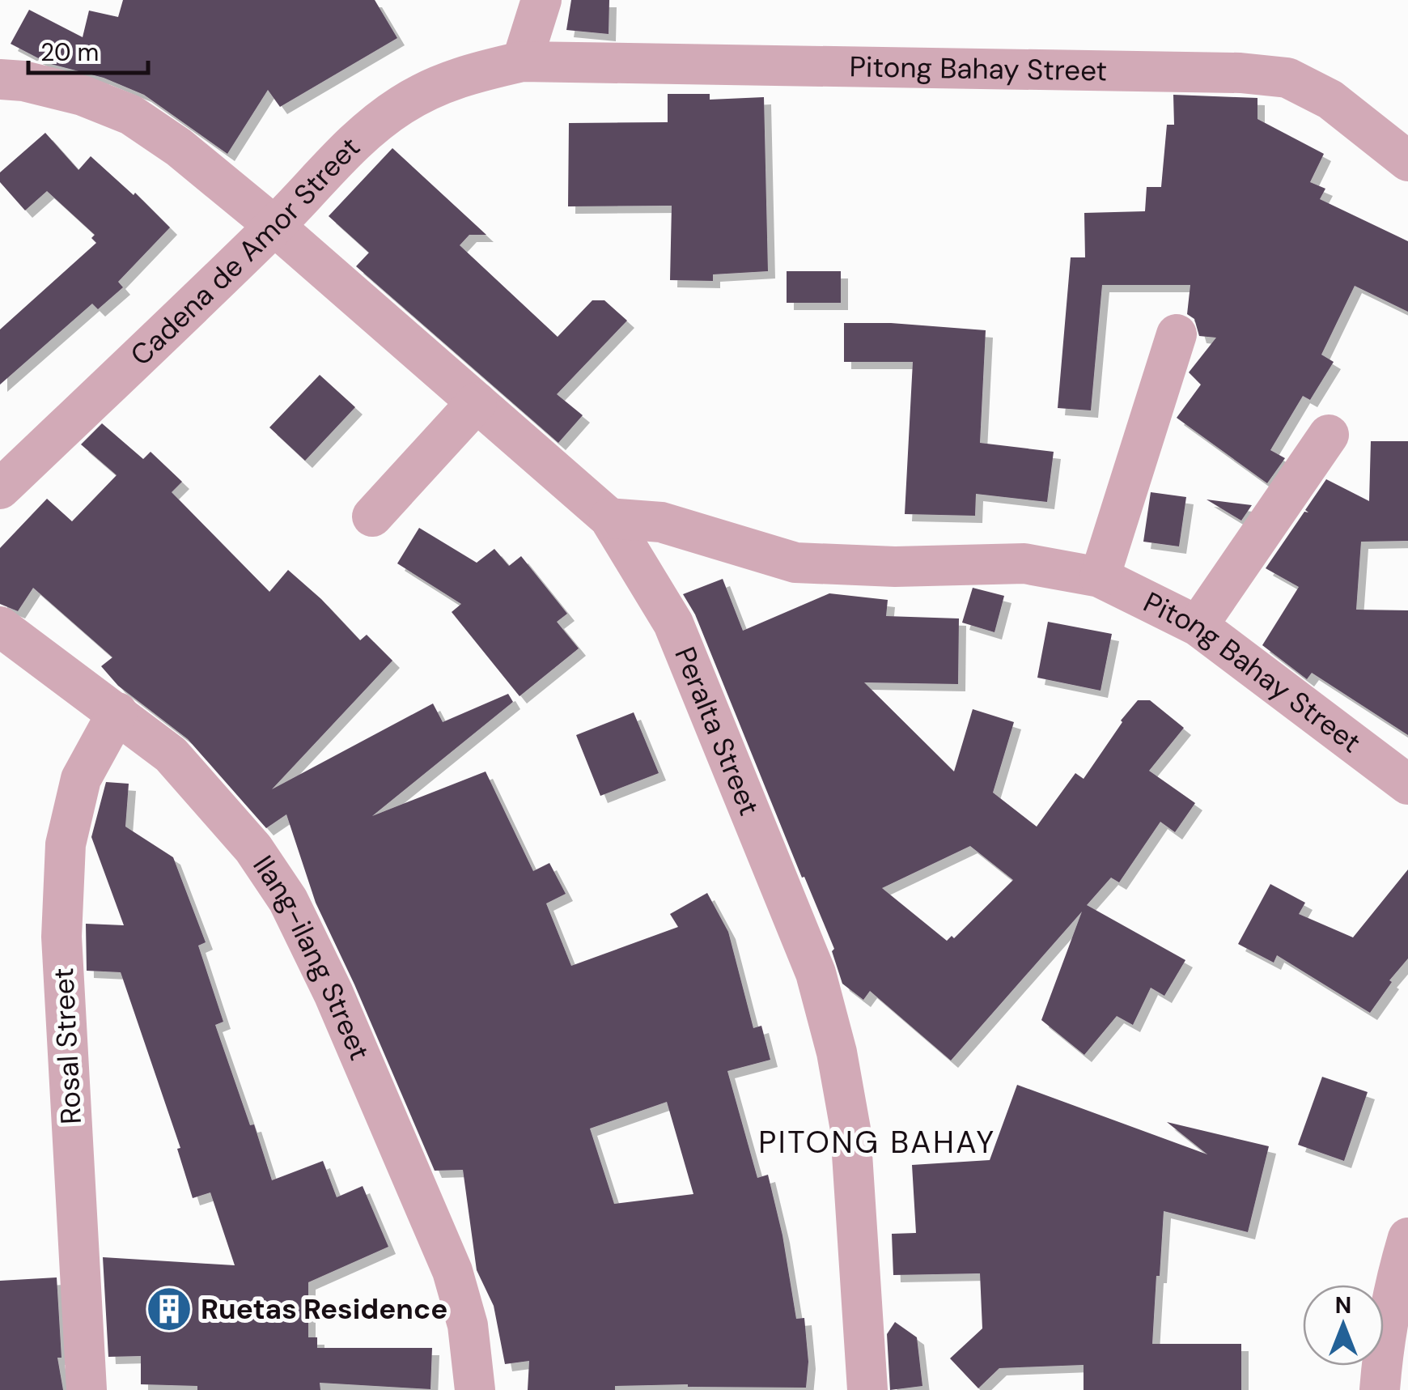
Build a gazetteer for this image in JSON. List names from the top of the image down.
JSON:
{
  "streets": {
    "street": [
      "Pitong Bahay Street",
      "Cadena de Amor Street",
      "Peralta Street",
      "Ilang-ilang Street",
      "Rosal Street"
    ]
  },
  "crossings": [
    ["Pitong Bahay Street", "Cadena de Amor Street"],
    ["Pitong Bahay Street", "Peralta Street"],
    ["Cadena de Amor Street", "Peralta Street"],
    ["Ilang-ilang Street", "Rosal Street"]
  ],
  "districts": ["PITONG BAHAY"],
  "places": {
    "building": ["Ruetas Residence"]
  },
  "scale_bar": "20 m",
  "north": "top"
}
